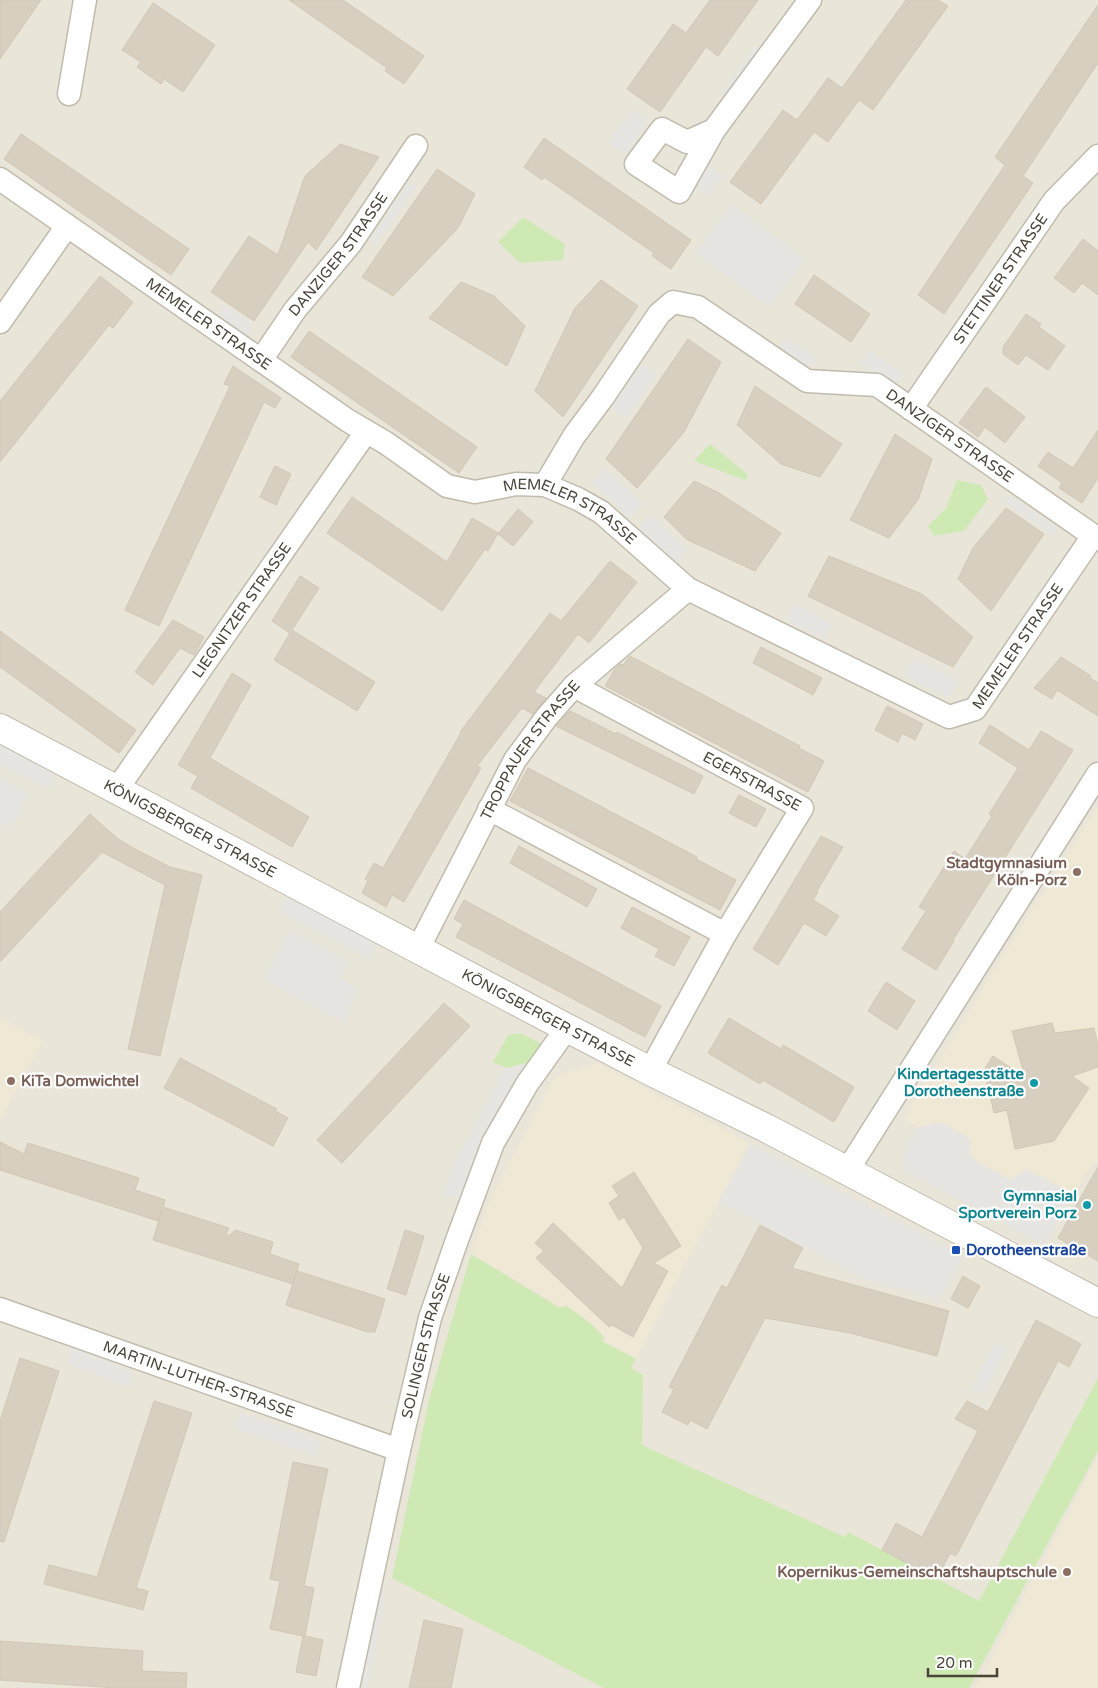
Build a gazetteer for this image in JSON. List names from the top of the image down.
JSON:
{
  "streets": {
    "street": [
      "DANZIGER STRASSE",
      "STETTINER STRASSE",
      "MEMELER STRASSE",
      "LIEGNITZER STRASSE",
      "TROPPAUER STRASSE",
      "EGERSTRASSE",
      "KÖNIGSBERGER STRASSE",
      "SOLINGER STRASSE",
      "MARTIN-LUTHER-STRASSE"
    ]
  },
  "crossings": [
    ["DANZIGER STRASSE", "STETTINER STRASSE"],
    ["DANZIGER STRASSE", "MEMELER STRASSE"],
    ["MEMELER STRASSE", "LIEGNITZER STRASSE"],
    ["MEMELER STRASSE", "TROPPAUER STRASSE"],
    ["LIEGNITZER STRASSE", "KÖNIGSBERGER STRASSE"],
    ["TROPPAUER STRASSE", "EGERSTRASSE"],
    ["TROPPAUER STRASSE", "KÖNIGSBERGER STRASSE"],
    ["EGERSTRASSE", "KÖNIGSBERGER STRASSE"],
    ["KÖNIGSBERGER STRASSE", "SOLINGER STRASSE"],
    ["SOLINGER STRASSE", "MARTIN-LUTHER-STRASSE"]
  ],
  "places": {
    "other": [
      "Stadtgymnasium Köln-Porz",
      "KiTa Domwichtel",
      "Kindertagesstätte Dorotheenstraße",
      "Gymnasial Sportverein Porz",
      "Kopernikus-Gemeinschaftshauptschule"
    ],
    "transit": ["Dorotheenstraße"]
  },
  "scale_bar": "20 m"
}
